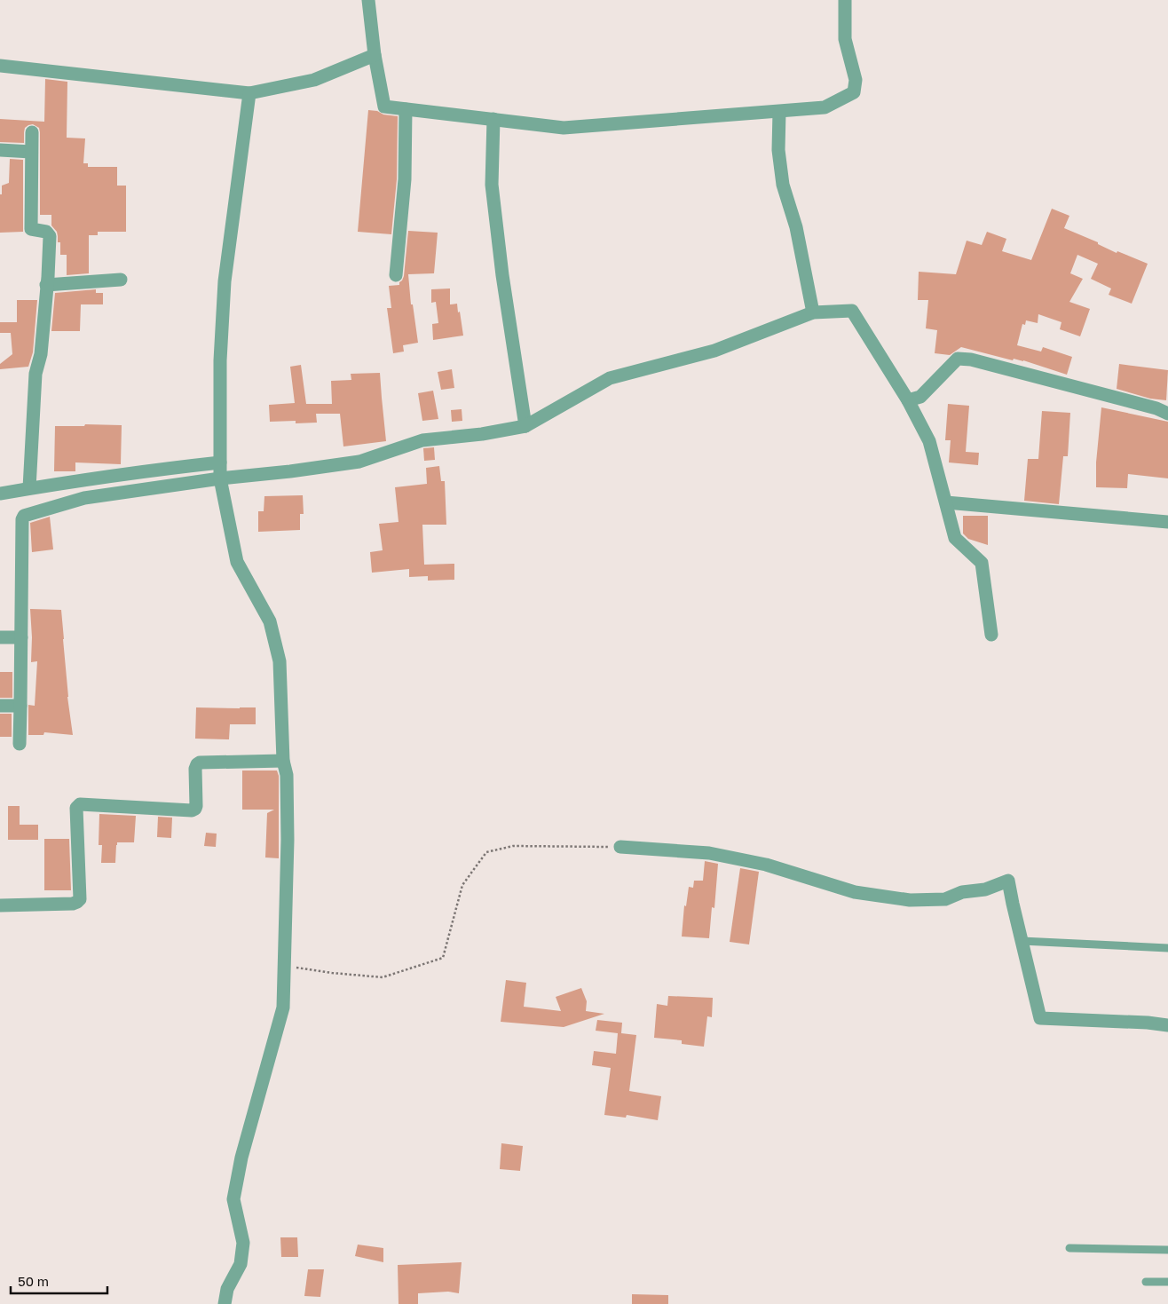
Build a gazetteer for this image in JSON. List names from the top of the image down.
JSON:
{
  "scale_bar": "50 m"
}
